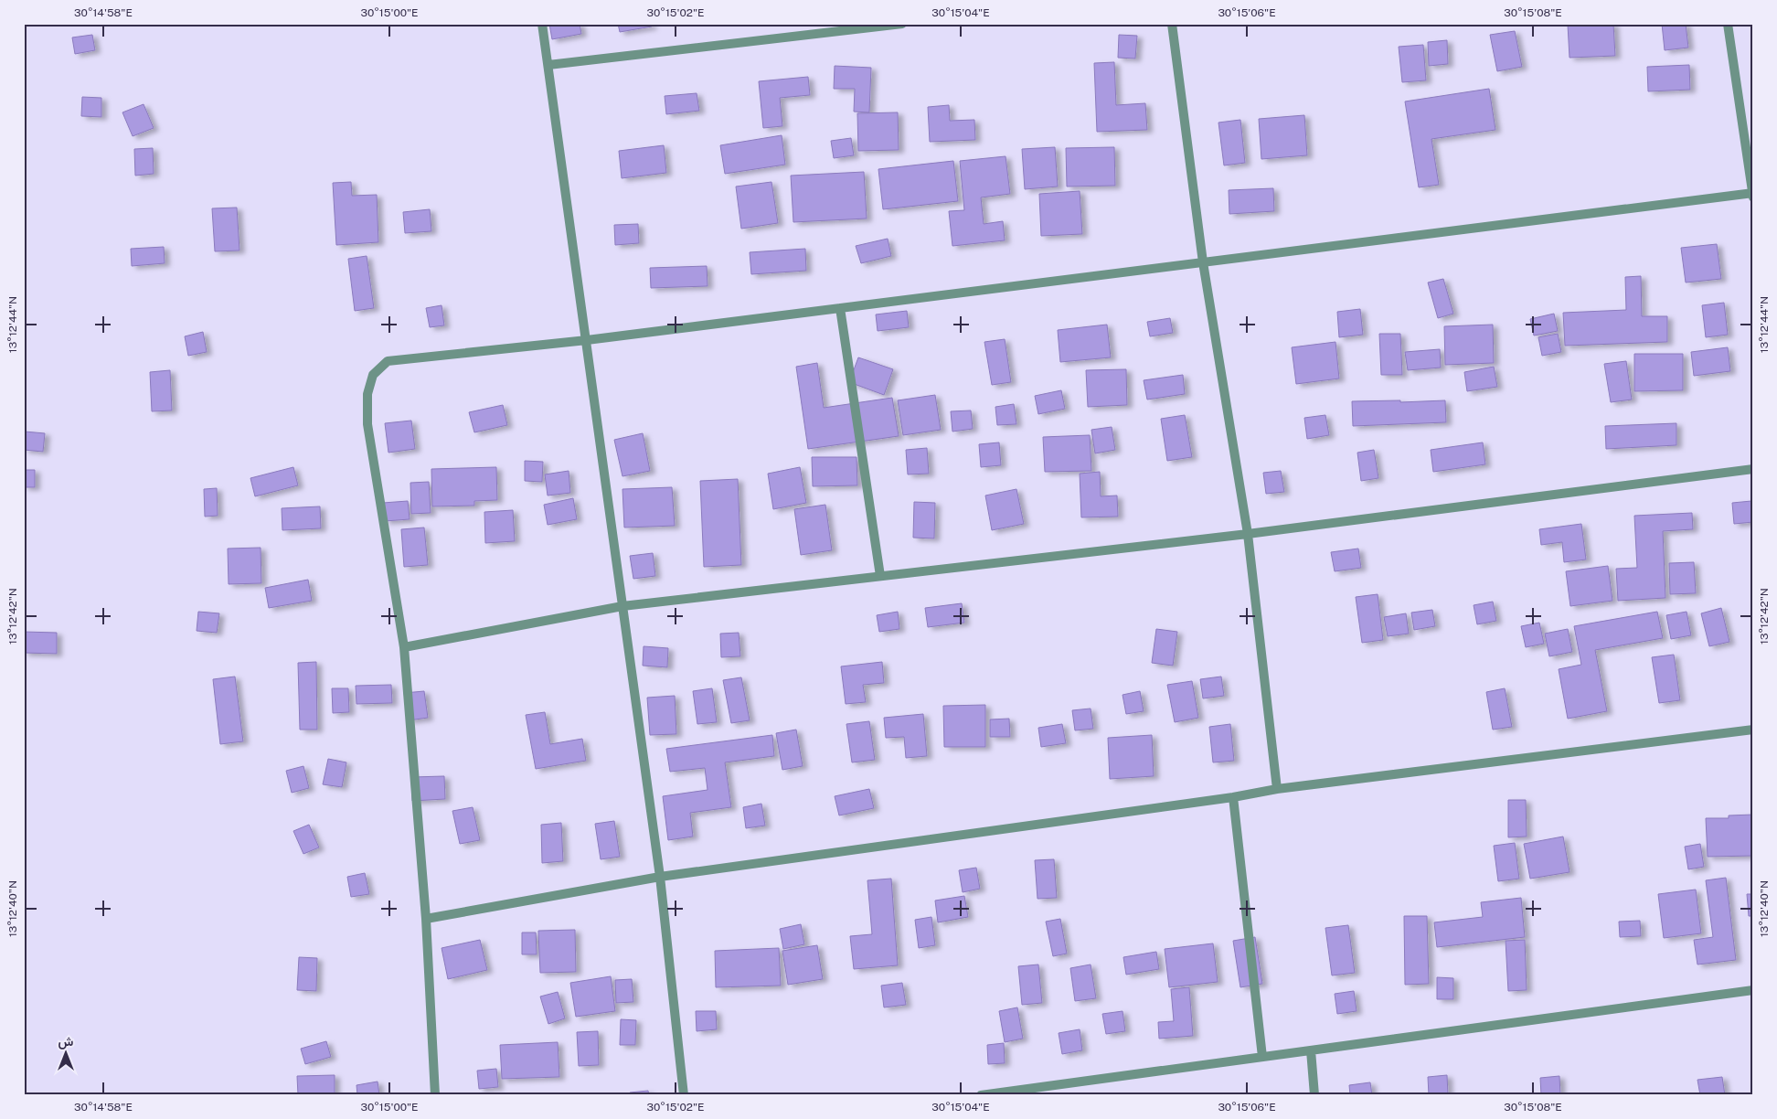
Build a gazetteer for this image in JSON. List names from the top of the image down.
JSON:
{
  "north": "top",
  "coordinates": [
    "30°14'58\"E",
    "30°15'00\"E",
    "30°15'02\"E",
    "30°15'04\"E",
    "30°15'06\"E",
    "30°15'08\"E",
    "13°12'44\"N",
    "13°12'42\"N",
    "13°12'40\"N"
  ]
}
